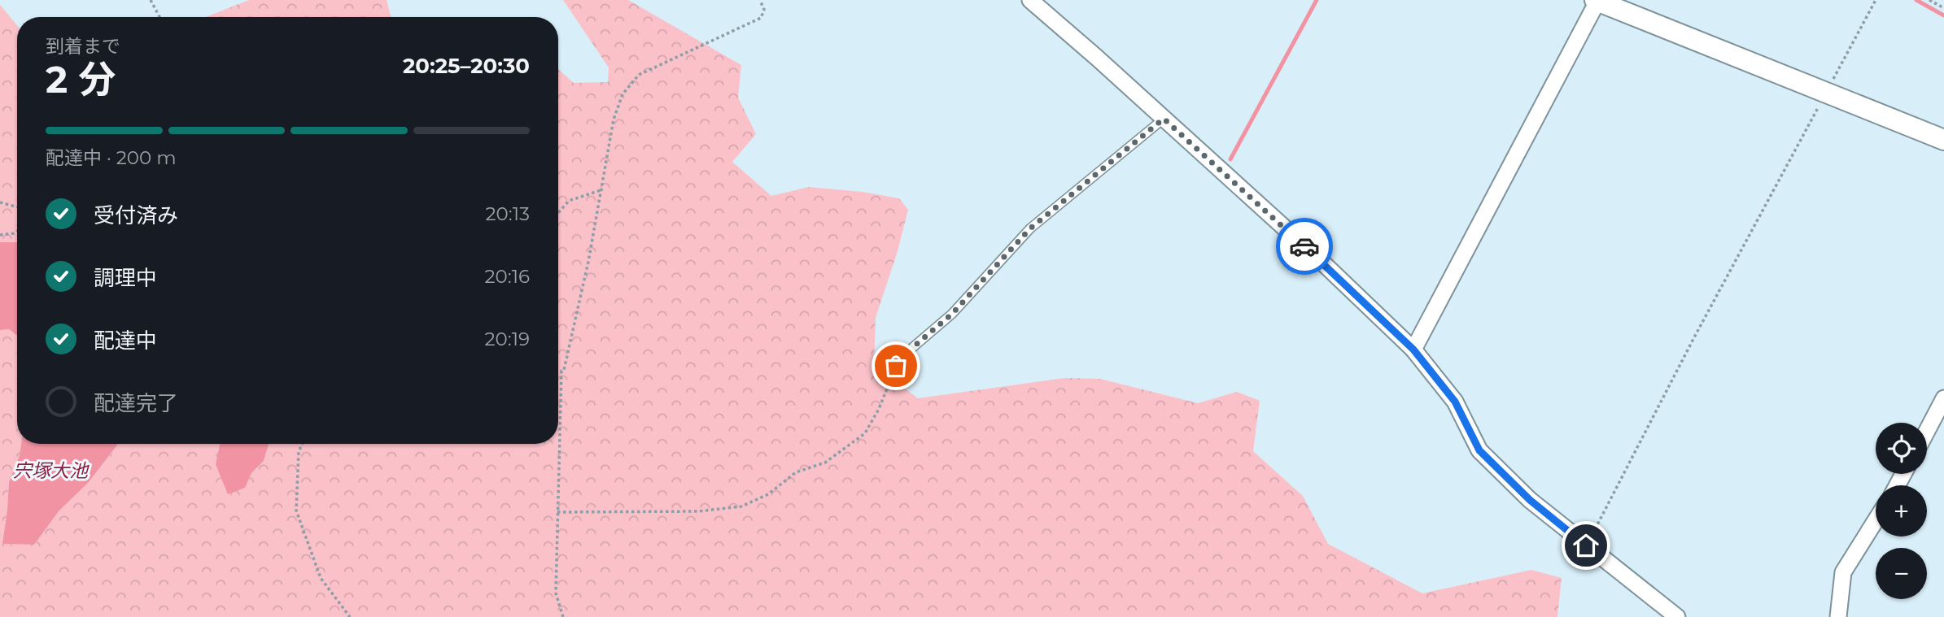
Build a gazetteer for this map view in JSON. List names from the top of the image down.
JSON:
{
  "water": ["宍塚大池"],
  "page": {
    "heading": ["2 分", "到着まで", "20:25–20:30"],
    "bar": "配達中 · 200 m",
    "list": [
      ["受付済み", "20:13"],
      ["調理中", "20:16"],
      ["配達中", "20:19"],
      "配達完了"
    ],
    "map_buttons": ["+", "−"]
  }
}
